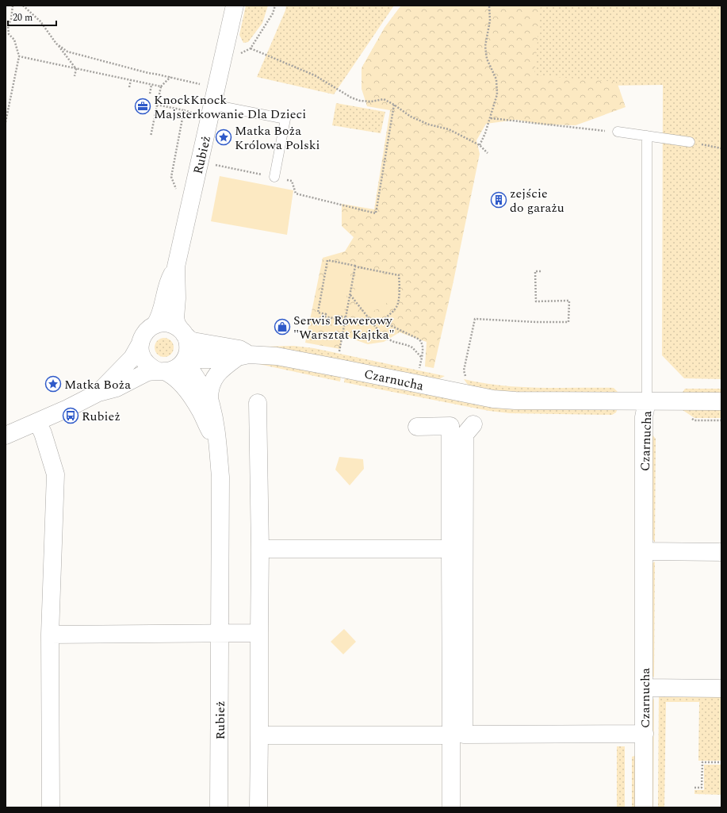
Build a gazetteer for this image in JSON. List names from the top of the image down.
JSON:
{
  "streets": {
    "street": ["Rubież", "Czarnucha"]
  },
  "crossings": [
    ["Rubież", "Czarnucha"]
  ],
  "places": {
    "office": ["KnockKnock Majsterkowanie Dla Dzieci"],
    "place": ["Matka Boża Królowa Polski", "Matka Boża"],
    "building": ["zejście do garażu"],
    "shop": ["Serwis Rowerowy \"Warsztat Kajtka\""],
    "bus stop": ["Rubież"]
  },
  "scale_bar": "20 m"
}
